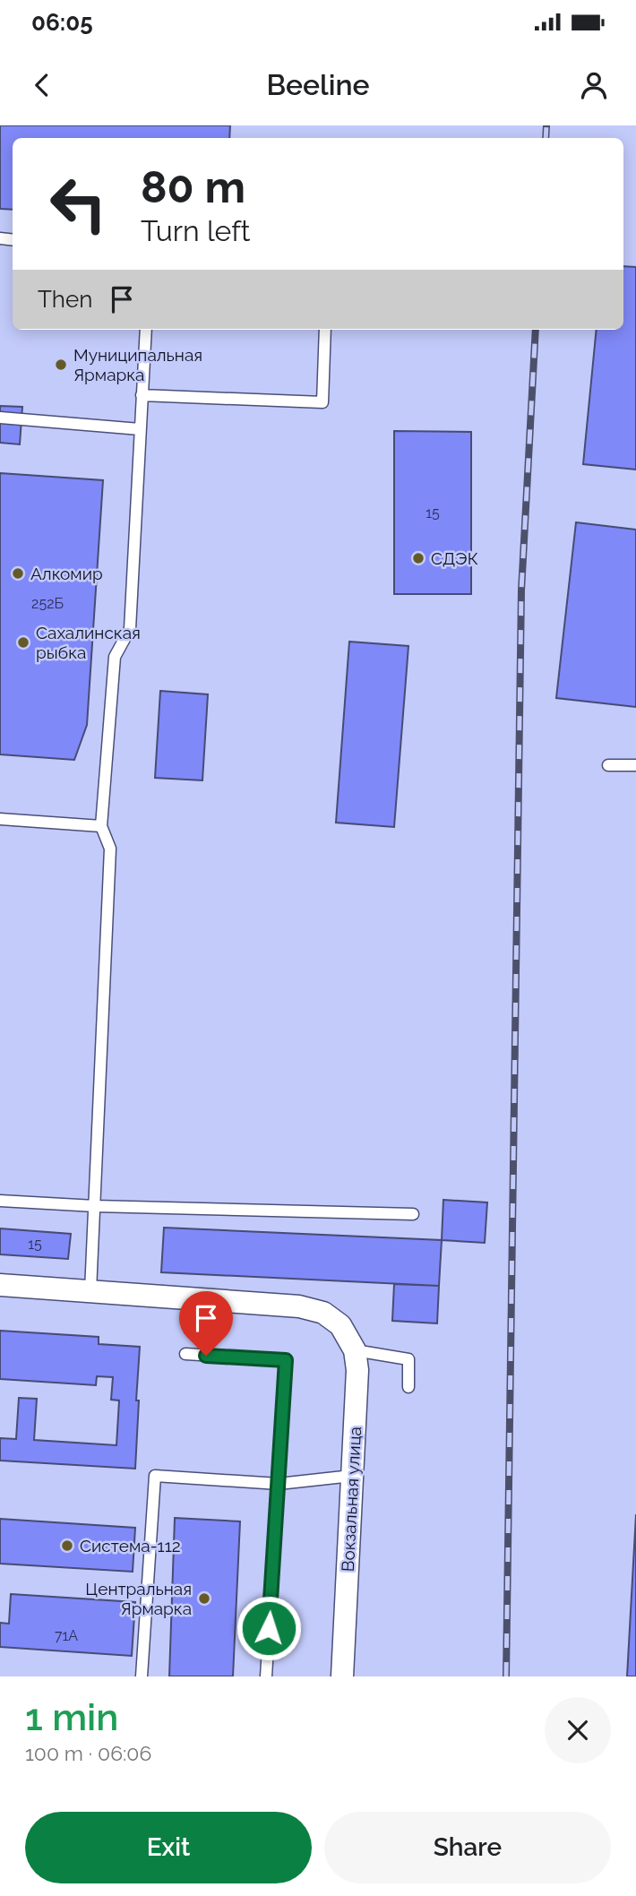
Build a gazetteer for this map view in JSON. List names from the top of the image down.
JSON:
{
  "streets": {
    "street": ["Вокзальная улица"]
  },
  "places": [
    "Муниципальная Ярмарка",
    "СДЭК",
    "Алкомир",
    "Сахалинская рыбка",
    "Система-112",
    "Центральная Ярмарка"
  ],
  "house_numbers": [
    "15",
    "252Б",
    "15",
    "71А"
  ],
  "page": {
    "status": "06:05",
    "header": "Beeline",
    "turn": ["80 m", "Turn left"],
    "then": "Then",
    "heading": ["1 min", "100 m · 06:06"],
    "buttons": ["Exit", "Share"]
  }
}
